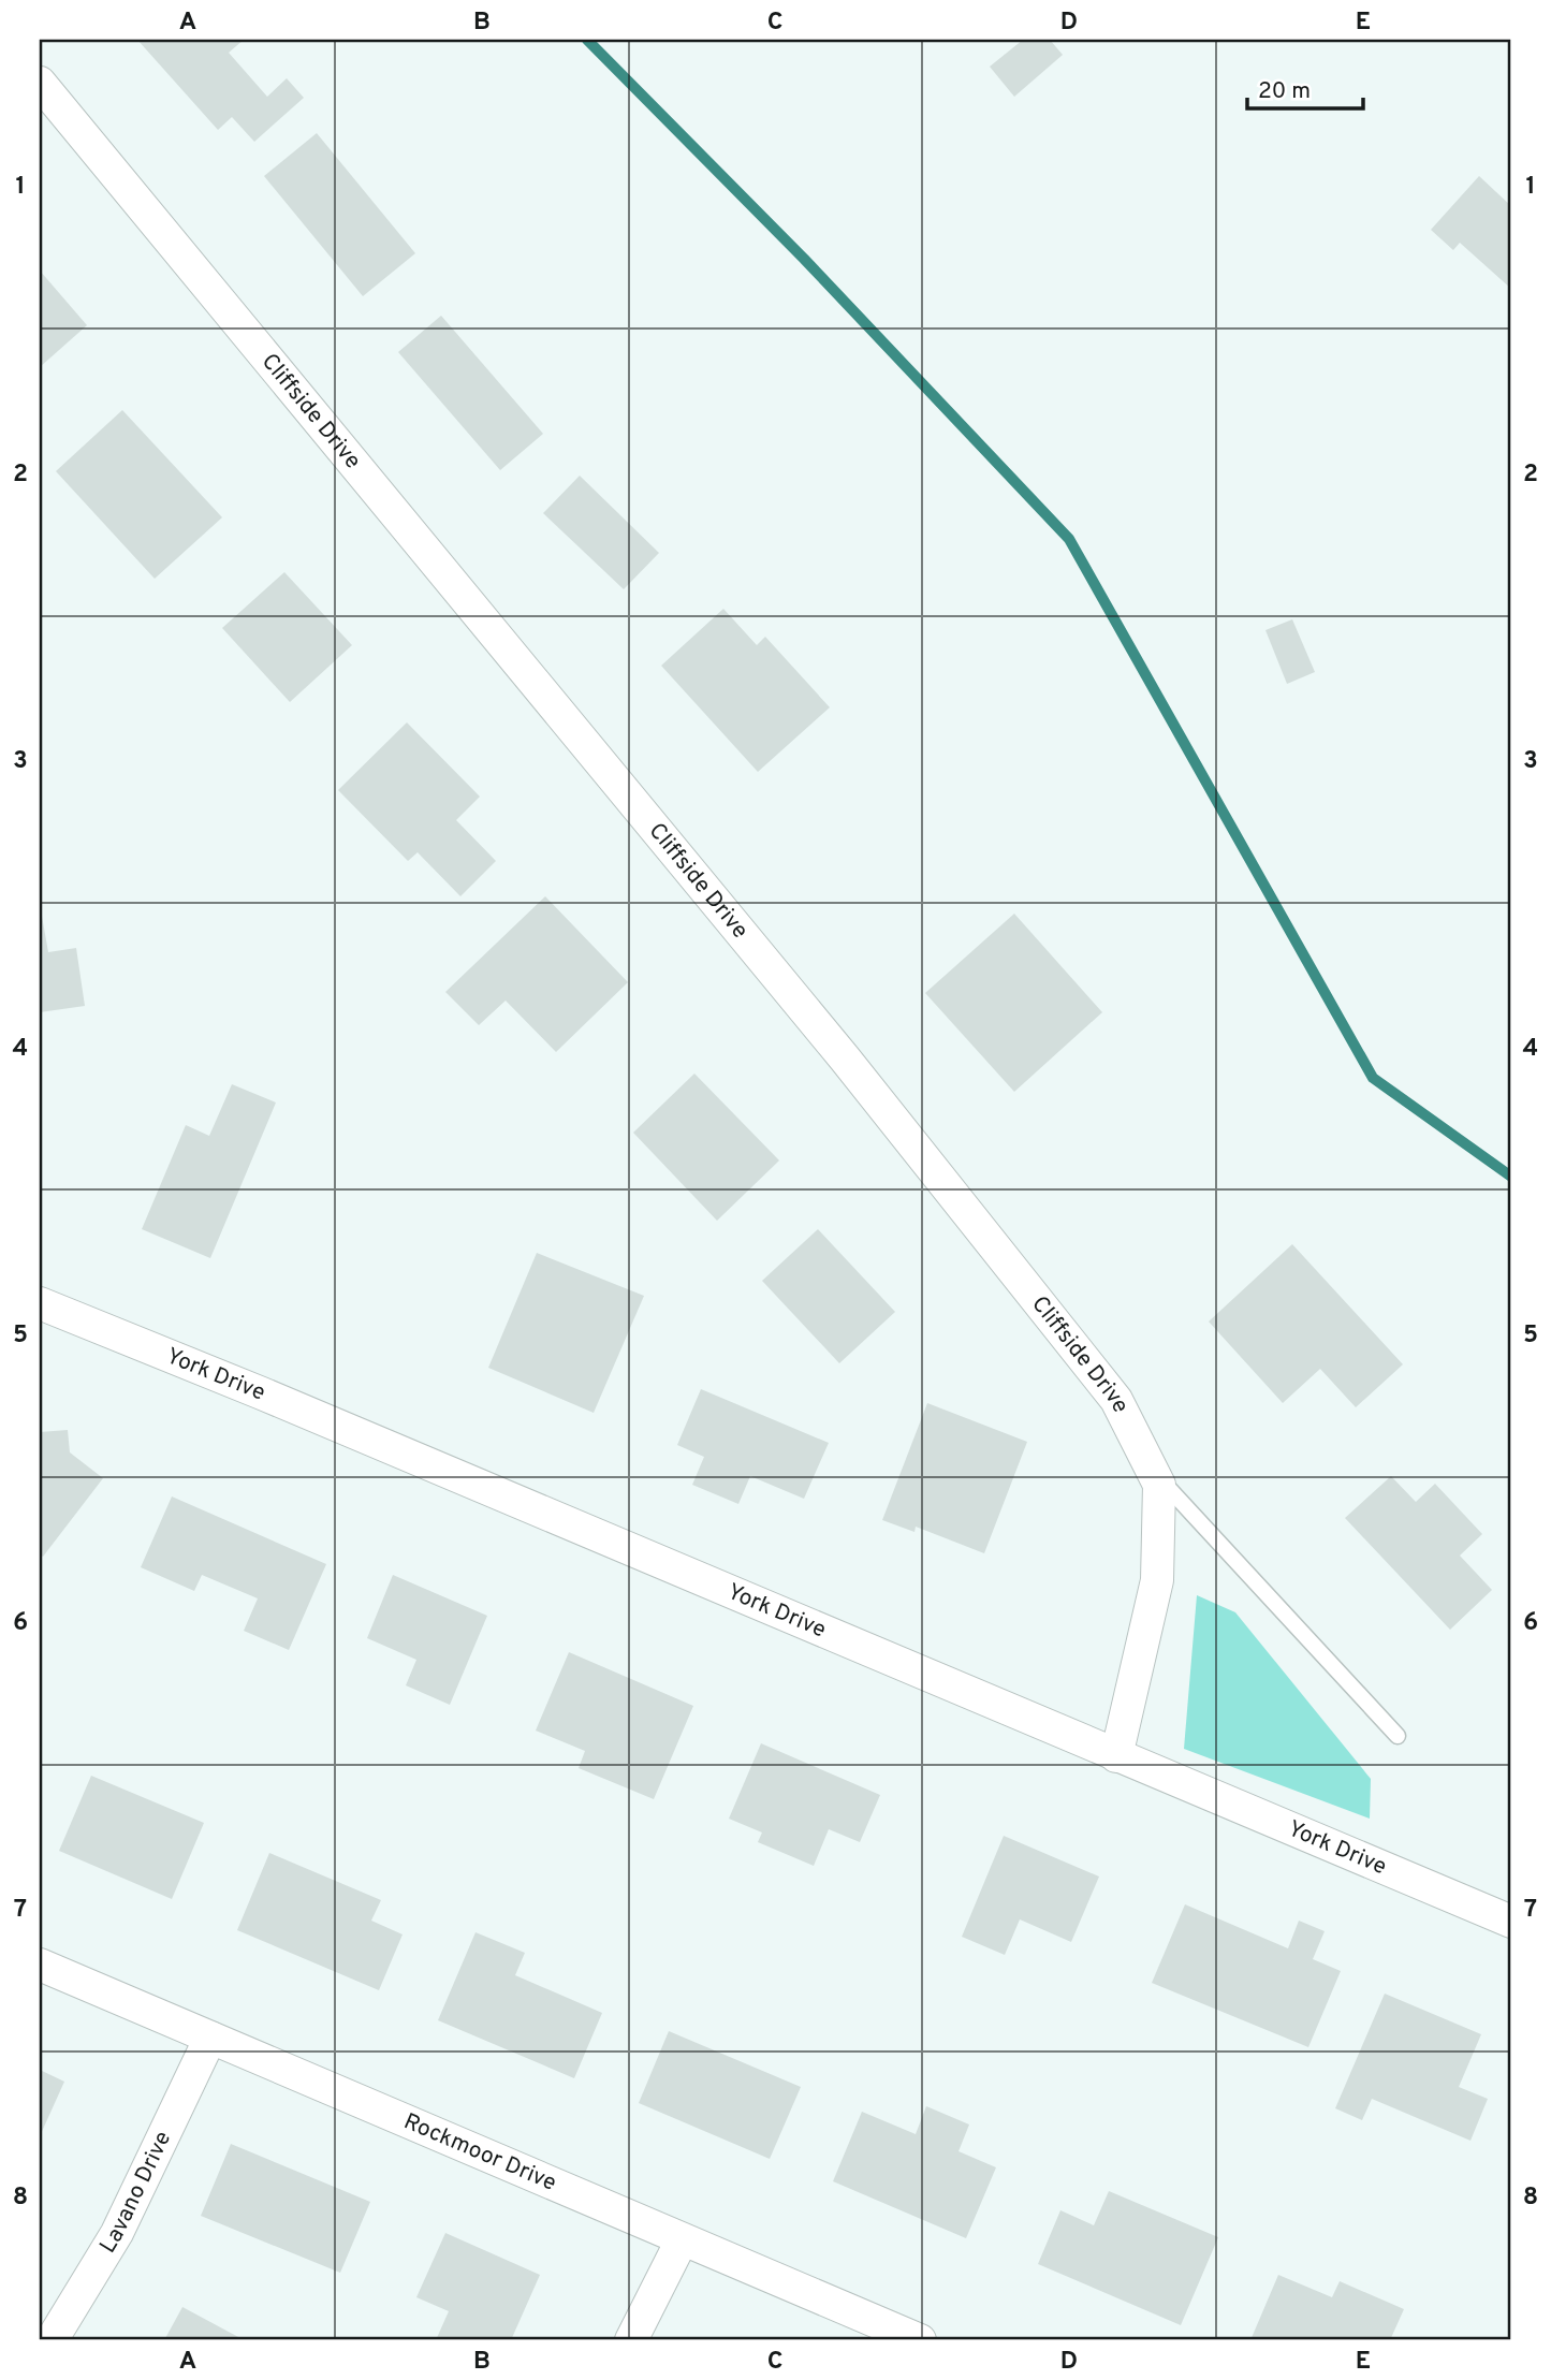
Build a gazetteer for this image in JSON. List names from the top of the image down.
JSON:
{
  "streets": {
    "street": [
      "Cliffside Drive",
      "York Drive",
      "Rockmoor Drive",
      "Lavano Drive"
    ]
  },
  "crossings": [
    ["Cliffside Drive", "York Drive"],
    ["Rockmoor Drive", "Lavano Drive"]
  ],
  "scale_bar": "20 m",
  "grid": {
    "columns": [
      "A",
      "B",
      "C",
      "D",
      "E"
    ],
    "rows": [
      "1",
      "2",
      "3",
      "4",
      "5",
      "6",
      "7",
      "8"
    ]
  }
}
